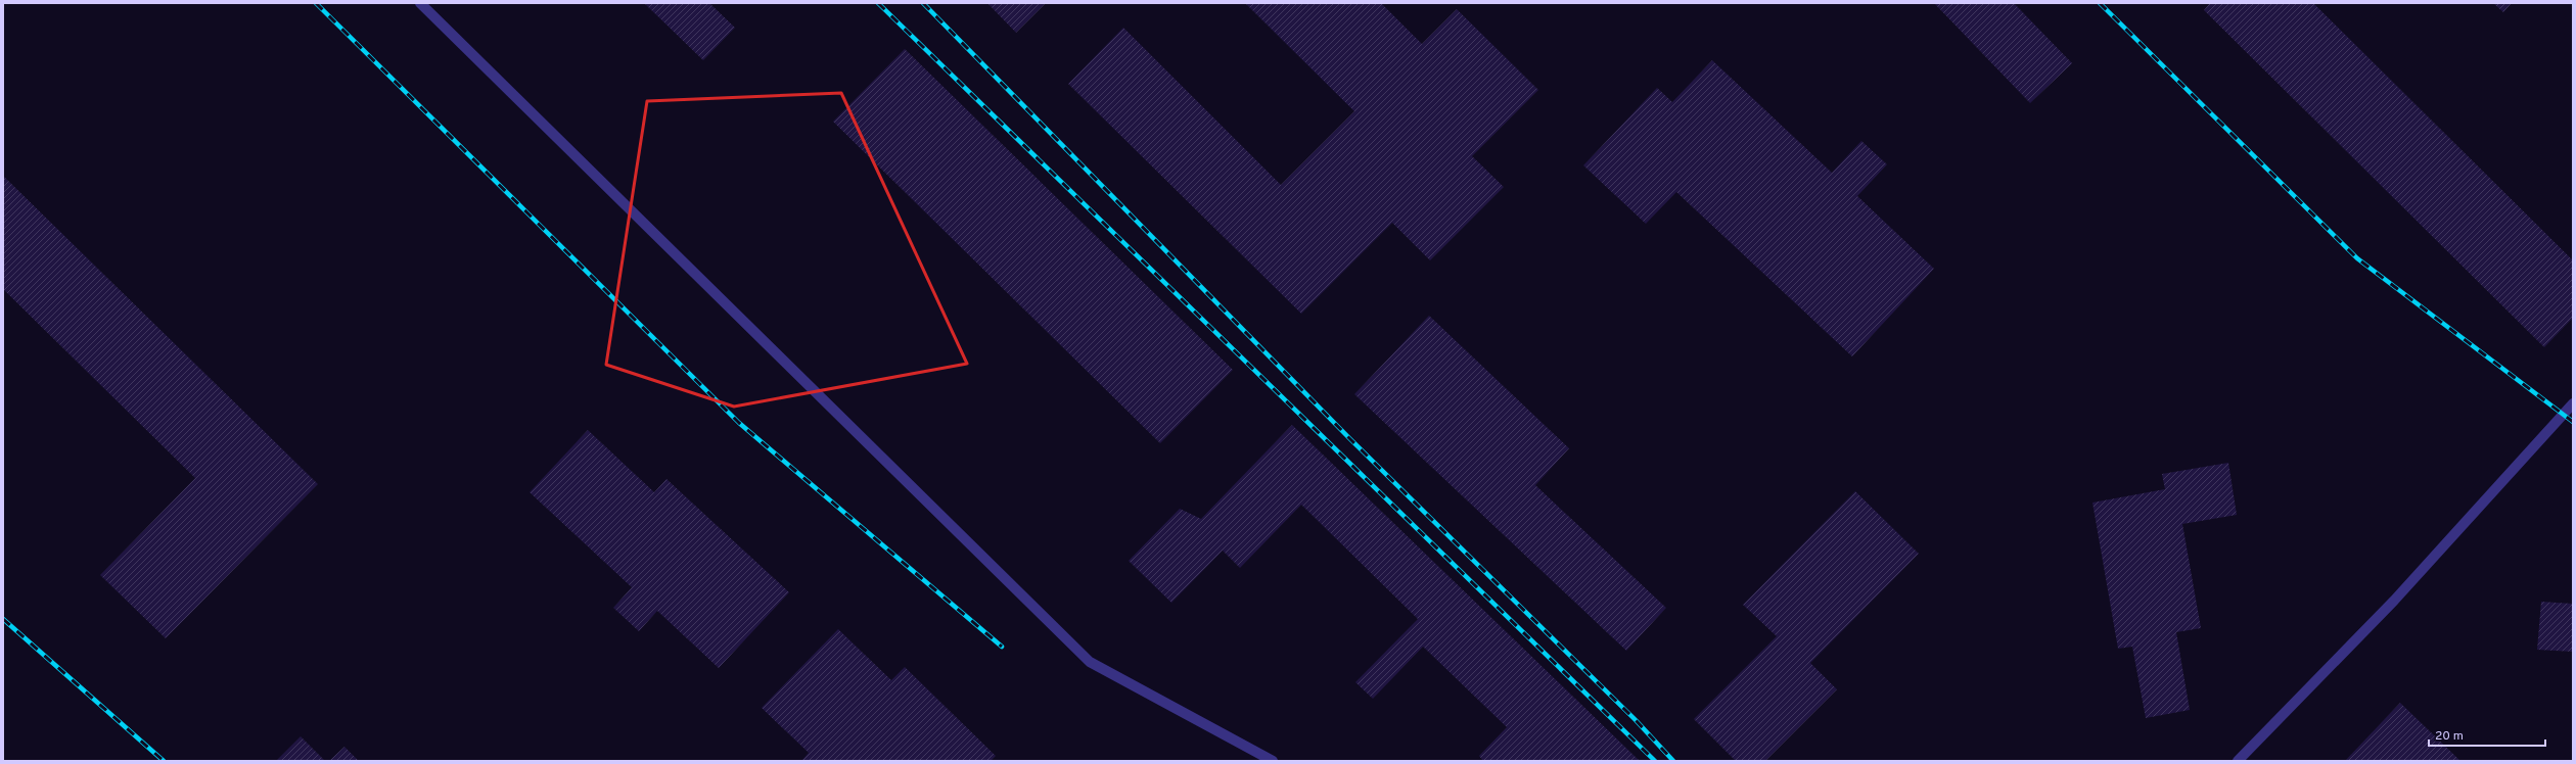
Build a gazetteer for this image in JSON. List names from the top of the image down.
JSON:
{
  "scale_bar": "20 m"
}
